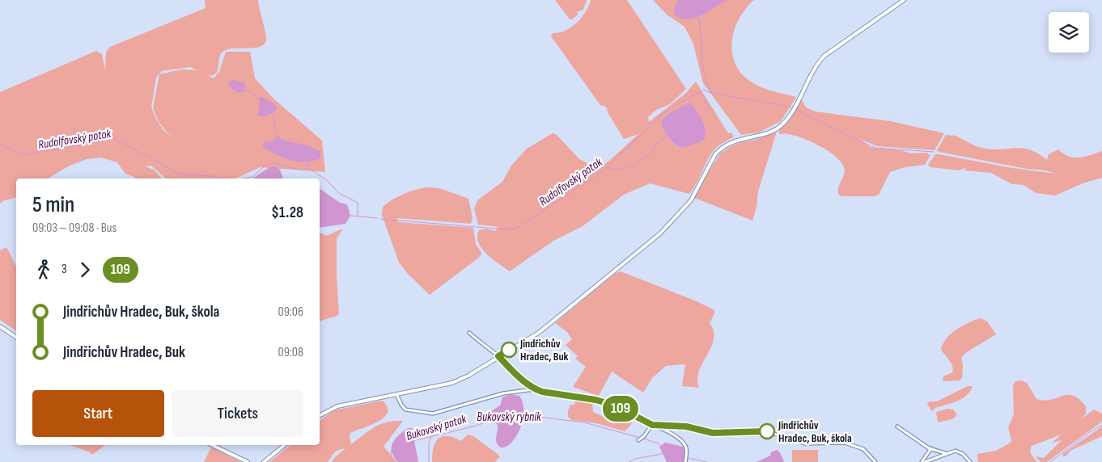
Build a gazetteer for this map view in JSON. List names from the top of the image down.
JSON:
{
  "water": ["Rudolfovský potok", "Bukovský rybník", "Bukovský potok"],
  "places": ["Jindřichův Hradec, Buk", "Jindřichův Hradec, Buk, škola"],
  "lines": ["bus line 109"],
  "page": {
    "on_map": "109",
    "heading": ["5 min", "09:03 – 09:08 · Bus", "$1.28"],
    "legs": ["3", "109"],
    "list": [
      {
        "name": "Jindřichův Hradec, Buk, škola",
        "value": "09:06"
      },
      {
        "name": "Jindřichův Hradec, Buk",
        "value": "09:08"
      }
    ],
    "buttons": ["Start", "Tickets"]
  }
}
